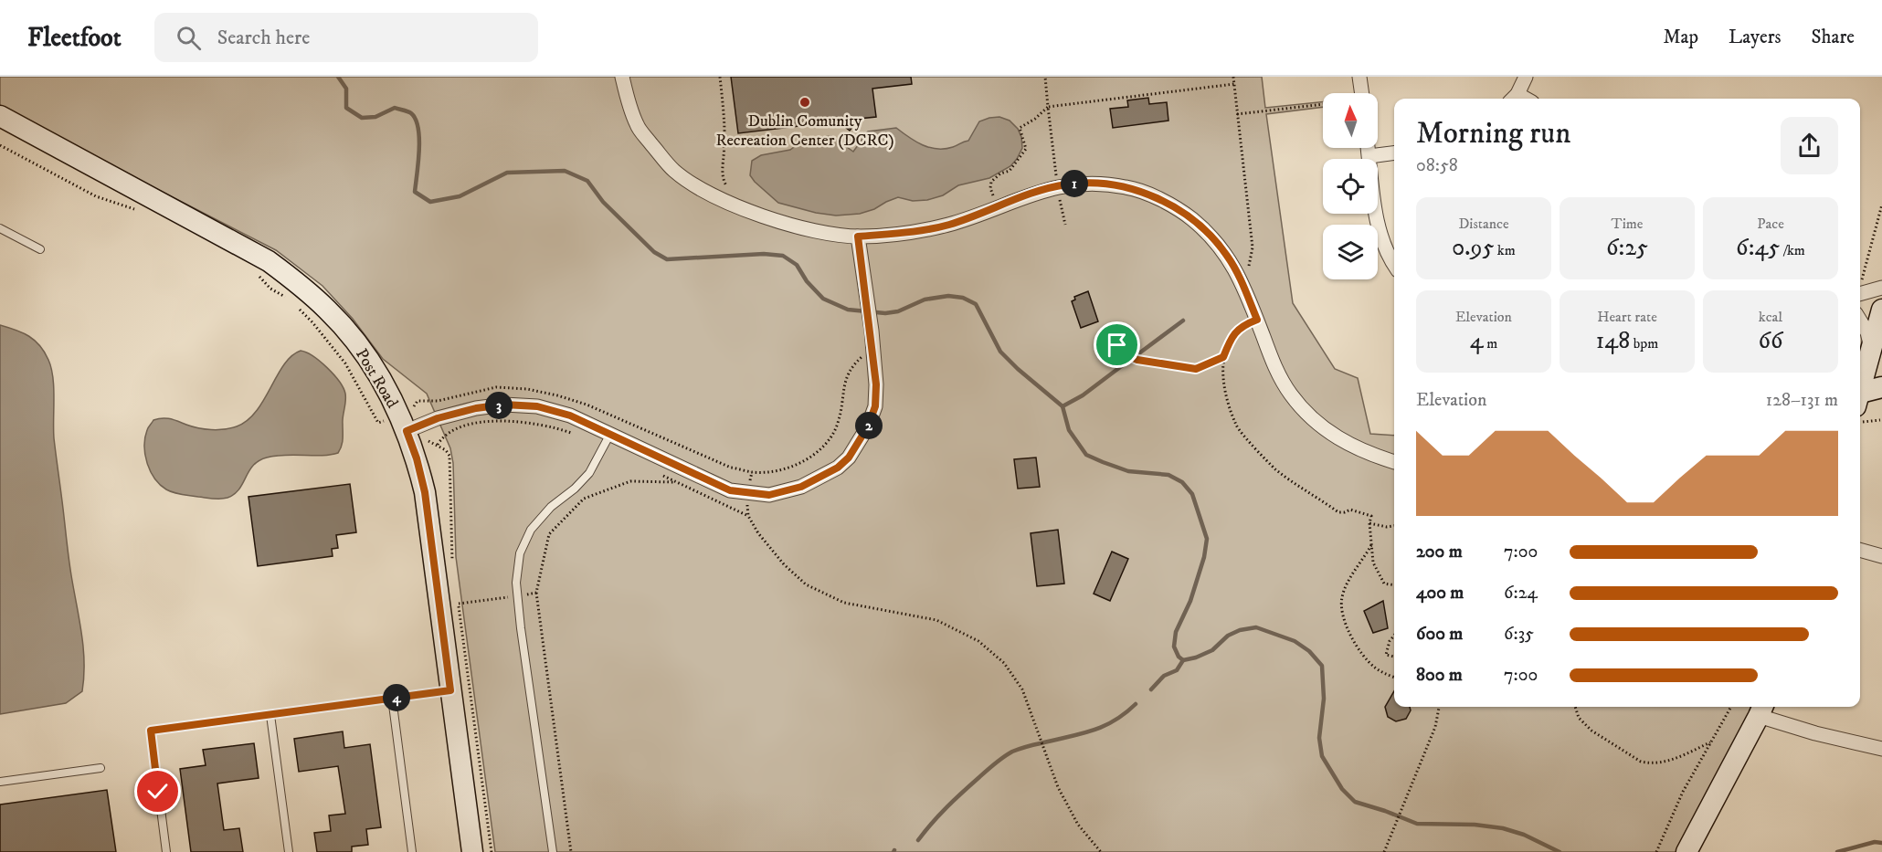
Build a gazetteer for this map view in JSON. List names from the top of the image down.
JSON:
{
  "streets": {
    "street": ["Post Road"]
  },
  "places": ["Dublin Comunity Recreation Center (DCRC)"],
  "north": "top",
  "page": {
    "header": "Fleetfoot",
    "search": "Search here",
    "nav": ["Map", "Layers", "Share"],
    "heading": ["Morning run", "08:58"],
    "pins": [
      "1",
      "3",
      "2",
      "4"
    ],
    "stats": [
      ["Distance", "0.95 km"],
      ["Time", "6:25"],
      ["Pace", "6:45 /km"],
      ["Elevation", "4 m"],
      ["Heart rate", "148 bpm"],
      ["kcal", "66"]
    ],
    "chart": ["Elevation", "128–131 m"],
    "list": [
      {
        "name": "200 m",
        "note": "7:00"
      },
      {
        "name": "400 m",
        "note": "6:24"
      },
      {
        "name": "600 m",
        "note": "6:35"
      },
      {
        "name": "800 m",
        "note": "7:00"
      }
    ]
  }
}
